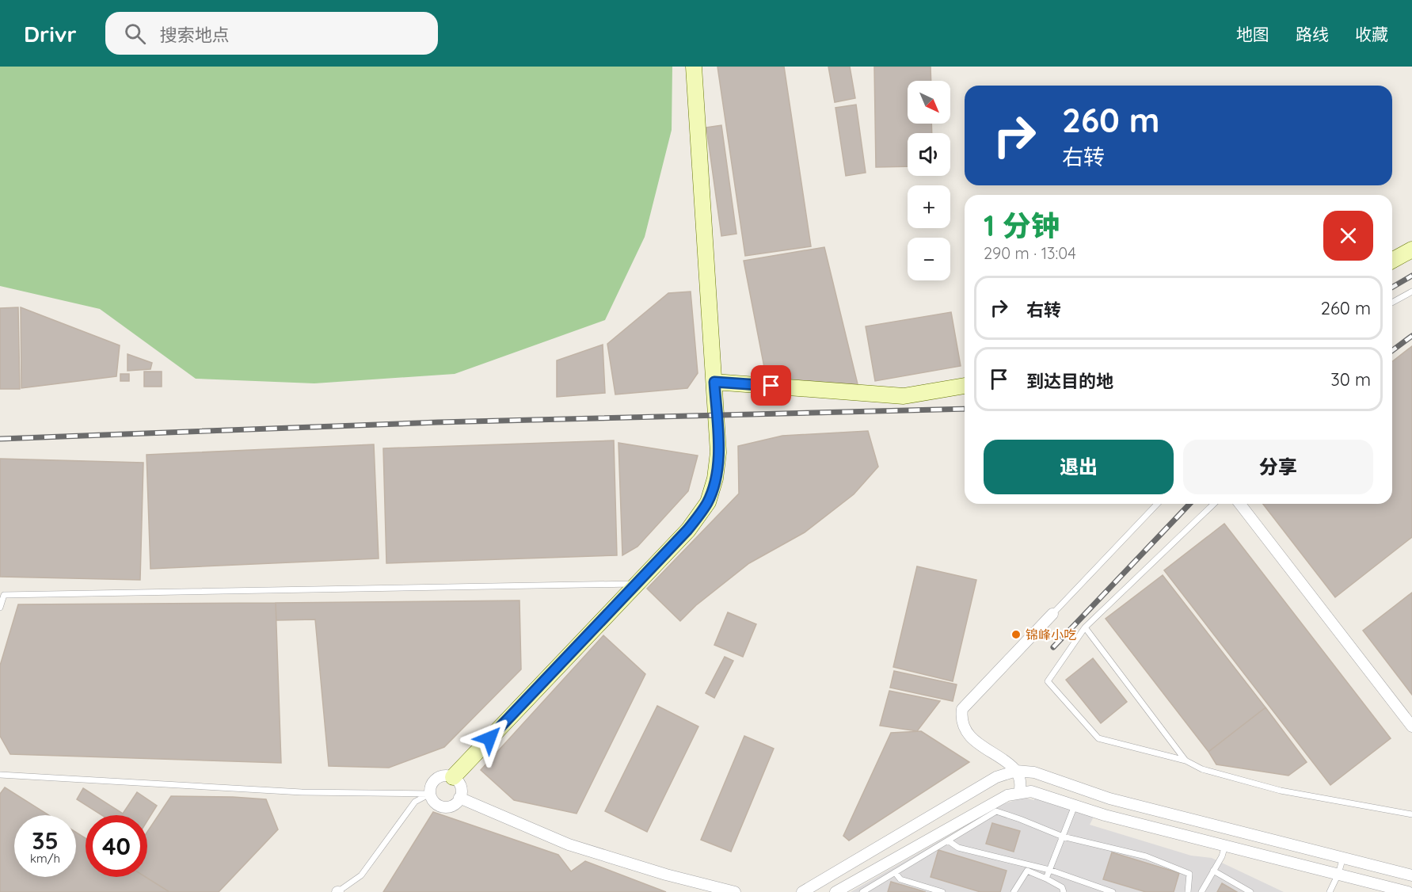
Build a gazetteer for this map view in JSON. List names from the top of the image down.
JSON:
{
  "places": ["锦峰小吃"],
  "north": "bottom right",
  "page": {
    "header": "Drivr",
    "search": "搜索地点",
    "nav": ["地图", "路线", "收藏"],
    "map_buttons": ["+", "−"],
    "turn": ["260 m", "右转"],
    "heading": ["1 分钟", "290 m · 13:04"],
    "list": [
      {
        "name": "右转",
        "value": "260 m"
      },
      {
        "name": "到达目的地",
        "value": "30 m"
      }
    ],
    "buttons": ["退出", "分享"],
    "speed": "35 km/h",
    "limit": "40"
  }
}
